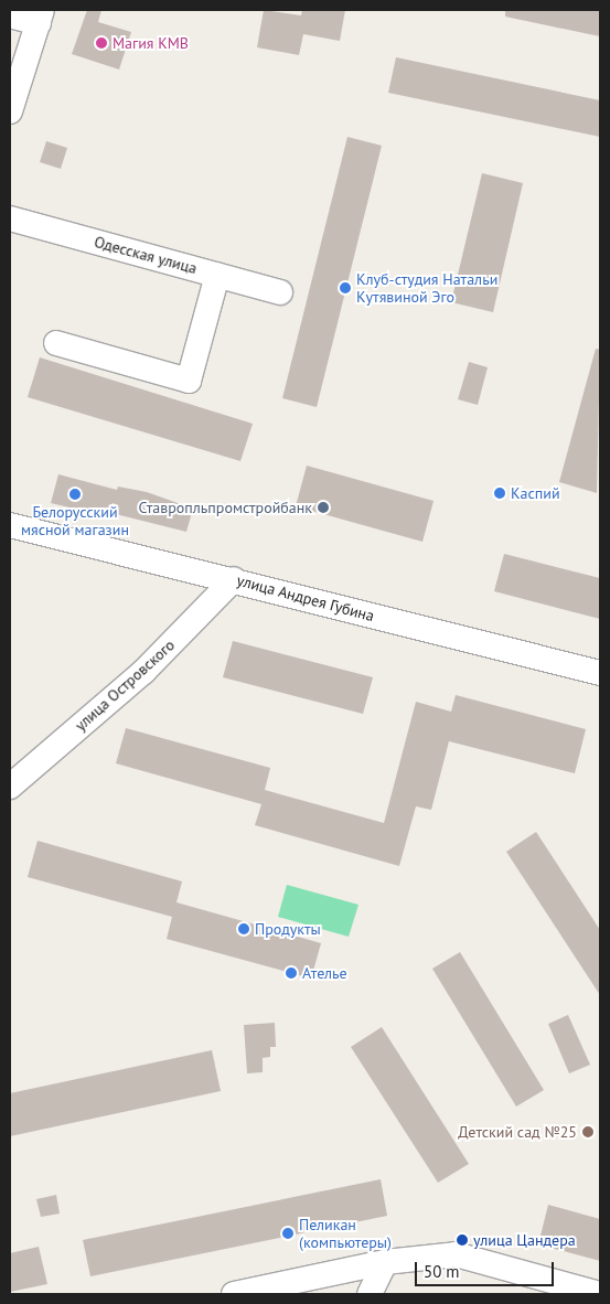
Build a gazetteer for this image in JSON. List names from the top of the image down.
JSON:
{
  "streets": {
    "street": ["Одесская улица", "улица Андрея Губина", "улица Островского"]
  },
  "crossings": [
    ["улица Андрея Губина", "улица Островского"]
  ],
  "places": [
    "Магия КМВ",
    "Клуб-студия Натальи Кутявиной Эго",
    "Каспий",
    "Белорусский мясной магазин",
    "Ставропльпромстройбанк",
    "Продукты",
    "Ателье",
    "Детский сад №25",
    "Пеликан (компьютеры)",
    "улица Цандера"
  ],
  "scale_bar": "50 m"
}
